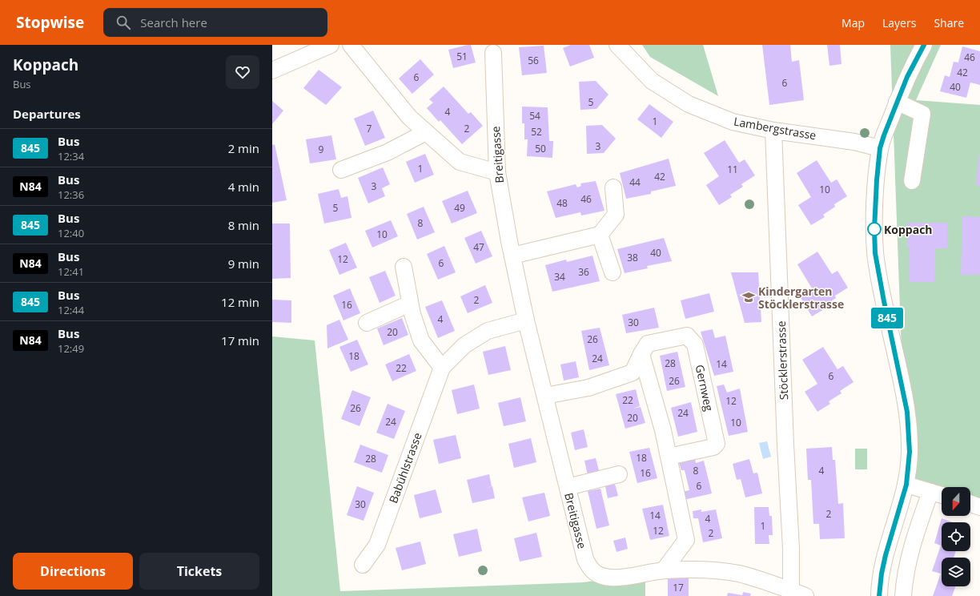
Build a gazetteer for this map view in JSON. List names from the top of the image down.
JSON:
{
  "streets": {
    "street": [
      "Lambergstrasse",
      "Breitigasse",
      "Stöcklerstrasse",
      "Gernweg",
      "Babühlstrasse"
    ]
  },
  "crossings": [
    ["Lambergstrasse", "Stöcklerstrasse"],
    ["Breitigasse", "Stöcklerstrasse"],
    ["Breitigasse", "Gernweg"],
    ["Breitigasse", "Babühlstrasse"]
  ],
  "places": {
    "other": ["Koppach"],
    "school or university": ["Kindergarten Stöcklerstrasse"]
  },
  "lines": ["bus line 845"],
  "house_numbers": [
    "51",
    "46",
    "56",
    "42",
    "6",
    "6",
    "40",
    "5",
    "4",
    "54",
    "1",
    "7",
    "2",
    "52",
    "3",
    "50",
    "9",
    "1",
    "11",
    "42",
    "44",
    "3",
    "10",
    "46",
    "48",
    "5",
    "49",
    "8",
    "10",
    "47",
    "40",
    "38",
    "12",
    "6",
    "36",
    "34",
    "2",
    "16",
    "4",
    "30",
    "20",
    "26",
    "18",
    "24",
    "28",
    "14",
    "22",
    "6",
    "26",
    "22",
    "12",
    "26",
    "24",
    "20",
    "24",
    "10",
    "18",
    "28",
    "8",
    "4",
    "16",
    "6",
    "30",
    "2",
    "14",
    "4",
    "1",
    "12",
    "2",
    "17"
  ],
  "north": "bottom",
  "page": {
    "header": "Stopwise",
    "search": "Search here",
    "nav": ["Map", "Layers", "Share"],
    "heading": [
      ["Koppach", "Bus"],
      "Departures"
    ],
    "on_map": "845",
    "list": [
      {
        "mark": "845",
        "name": "Bus",
        "note": "12:34",
        "value": "2 min"
      },
      {
        "mark": "N84",
        "name": "Bus",
        "note": "12:36",
        "value": "4 min"
      },
      {
        "mark": "845",
        "name": "Bus",
        "note": "12:40",
        "value": "8 min"
      },
      {
        "mark": "N84",
        "name": "Bus",
        "note": "12:41",
        "value": "9 min"
      },
      {
        "mark": "845",
        "name": "Bus",
        "note": "12:44",
        "value": "12 min"
      },
      {
        "mark": "N84",
        "name": "Bus",
        "note": "12:49",
        "value": "17 min"
      }
    ],
    "buttons": ["Directions", "Tickets"]
  }
}
